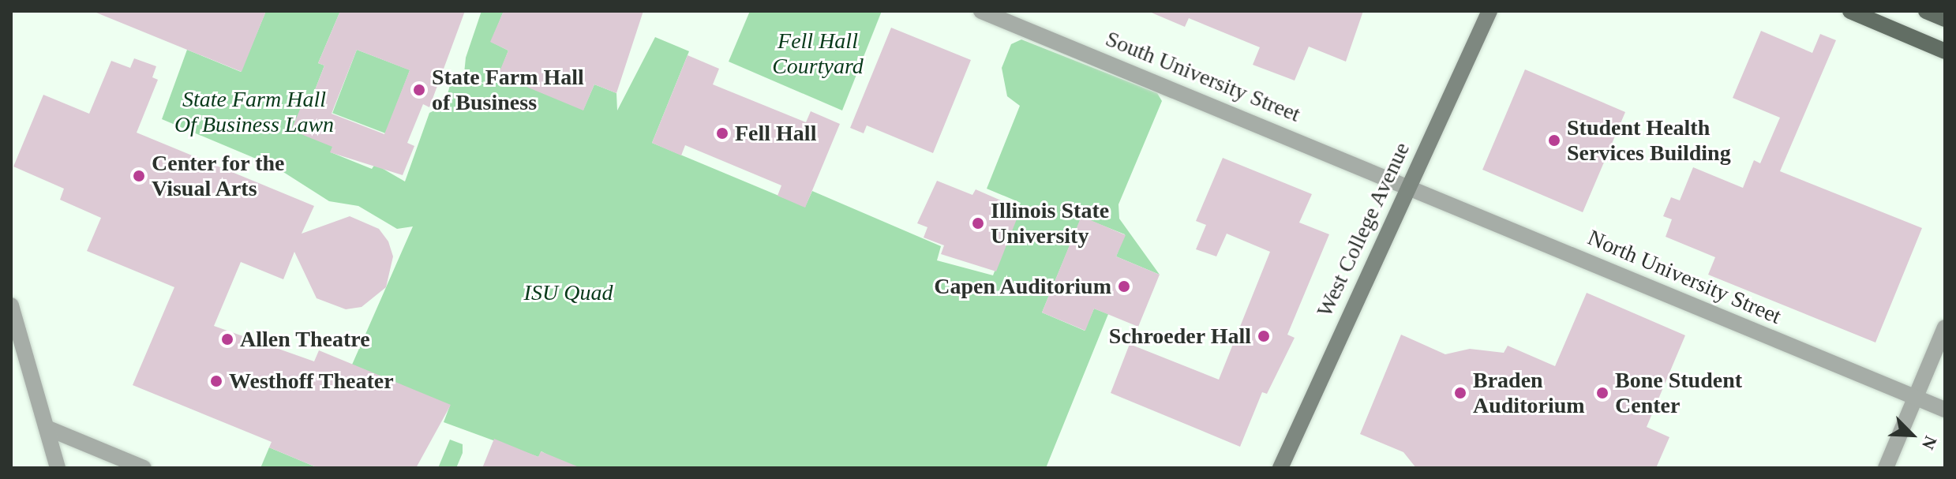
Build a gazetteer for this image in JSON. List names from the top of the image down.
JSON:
{
  "streets": {
    "main road": ["West College Avenue"],
    "street": ["South University Street", "North University Street"]
  },
  "crossings": [
    ["South University Street", "West College Avenue"],
    ["South University Street", "North University Street"],
    ["West College Avenue", "North University Street"]
  ],
  "parks": ["Fell Hall Courtyard", "State Farm Hall Of Business Lawn", "ISU Quad"],
  "places": [
    "State Farm Hall of Business",
    "Fell Hall",
    "Student Health Services Building",
    "Center for the Visual Arts",
    "Illinois State University",
    "Capen Auditorium",
    "Schroeder Hall",
    "Allen Theatre",
    "Westhoff Theater",
    "Braden Auditorium",
    "Bone Student Center"
  ],
  "north": "bottom right"
}
